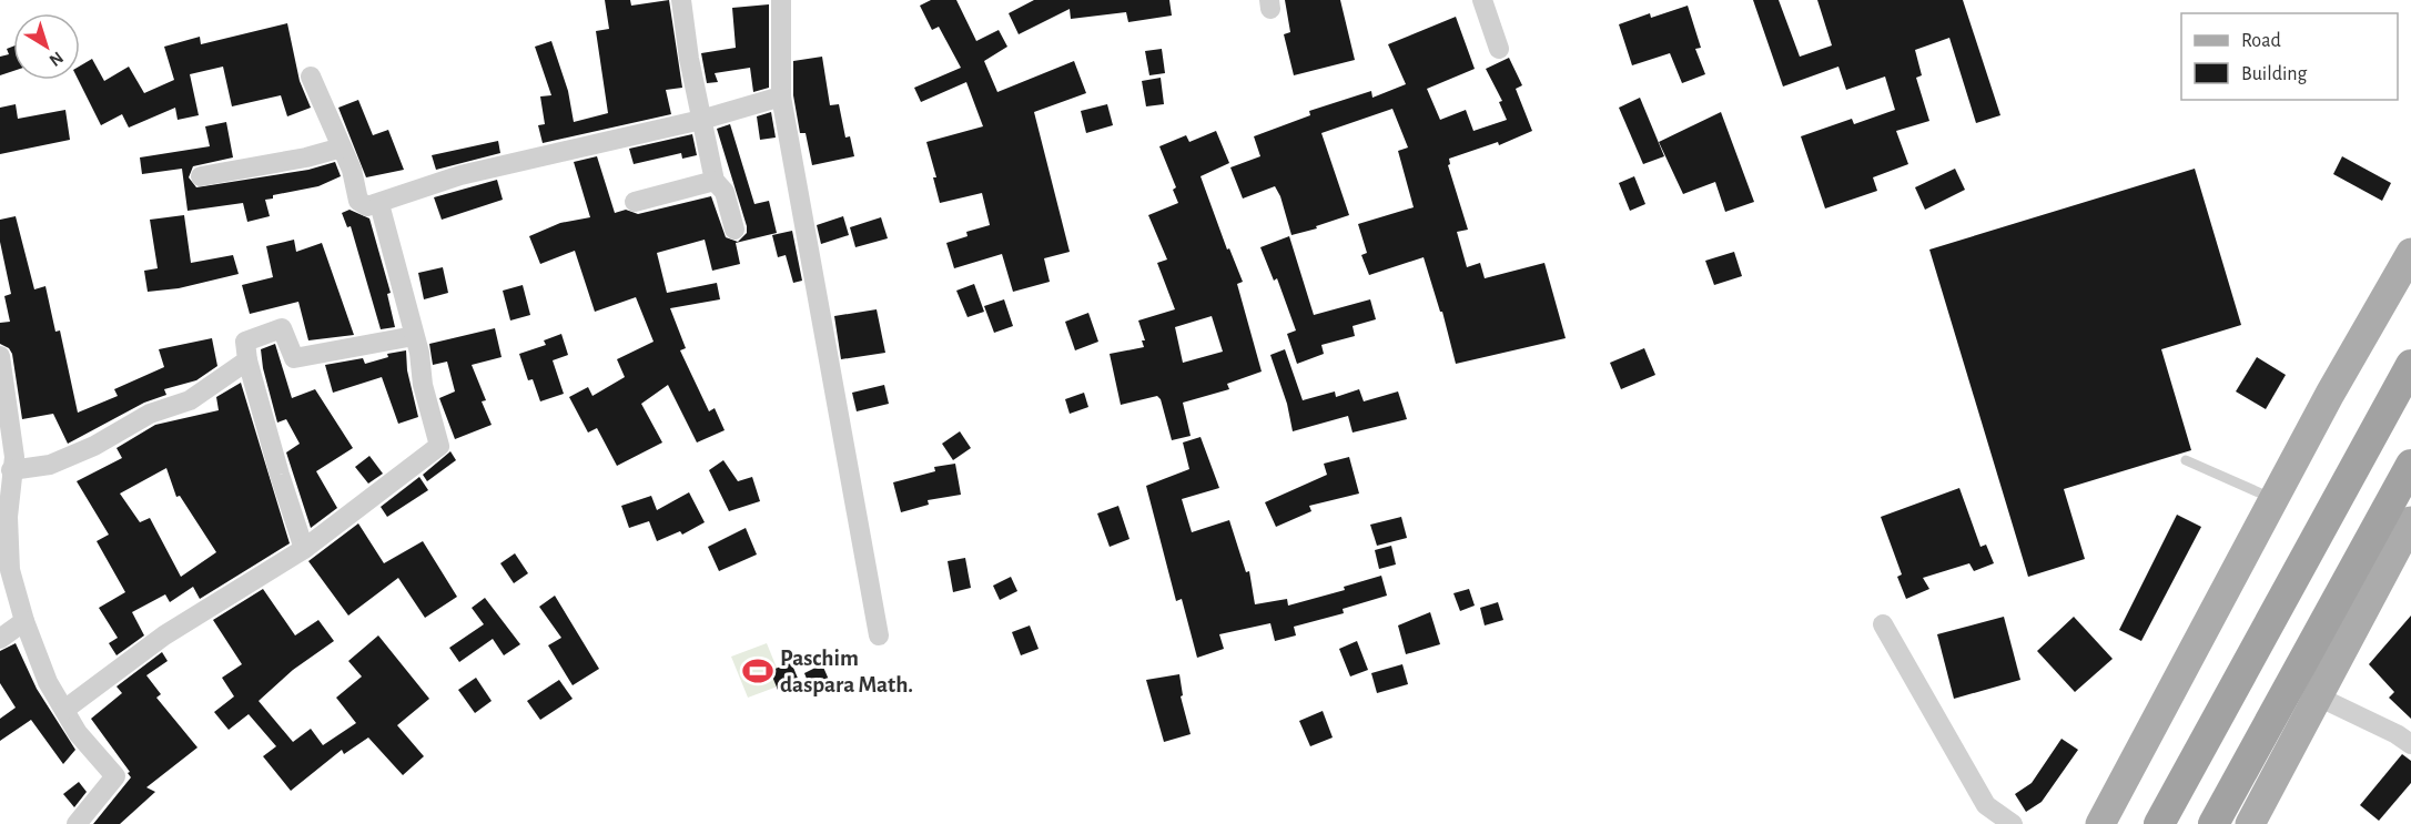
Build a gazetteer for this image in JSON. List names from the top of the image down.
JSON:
{
  "places": {
    "sports": ["Paschim daspara Math."]
  },
  "legend": ["Road", "Building"],
  "north": "bottom right"
}
